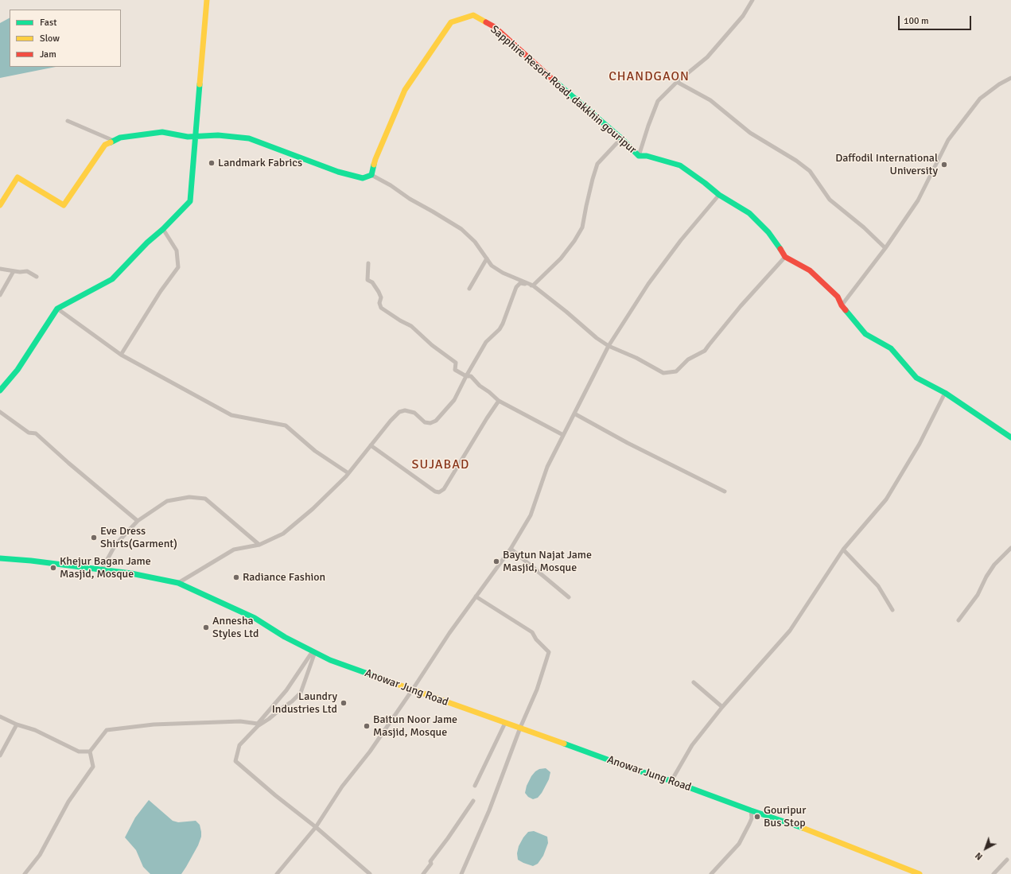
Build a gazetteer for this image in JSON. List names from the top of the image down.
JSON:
{
  "streets": {
    "main road": ["Sapphire Resort Road, dakkhin gouripur", "Anowar Jung Road"]
  },
  "districts": ["CHANDGAON", "SUJABAD"],
  "places": [
    "Landmark Fabrics",
    "Daffodil International University",
    "Eve Dress Shirts(Garment)",
    "Baytun Najat Jame Masjid, Mosque",
    "Khejur Bagan Jame Masjid, Mosque",
    "Radiance Fashion",
    "Annesha Styles Ltd",
    "Laundry Industries Ltd",
    "Baitun Noor Jame Masjid, Mosque",
    "Gouripur Bus Stop"
  ],
  "legend": ["Fast", "Slow", "Jam"],
  "scale_bar": "100 m",
  "north": "bottom left"
}
